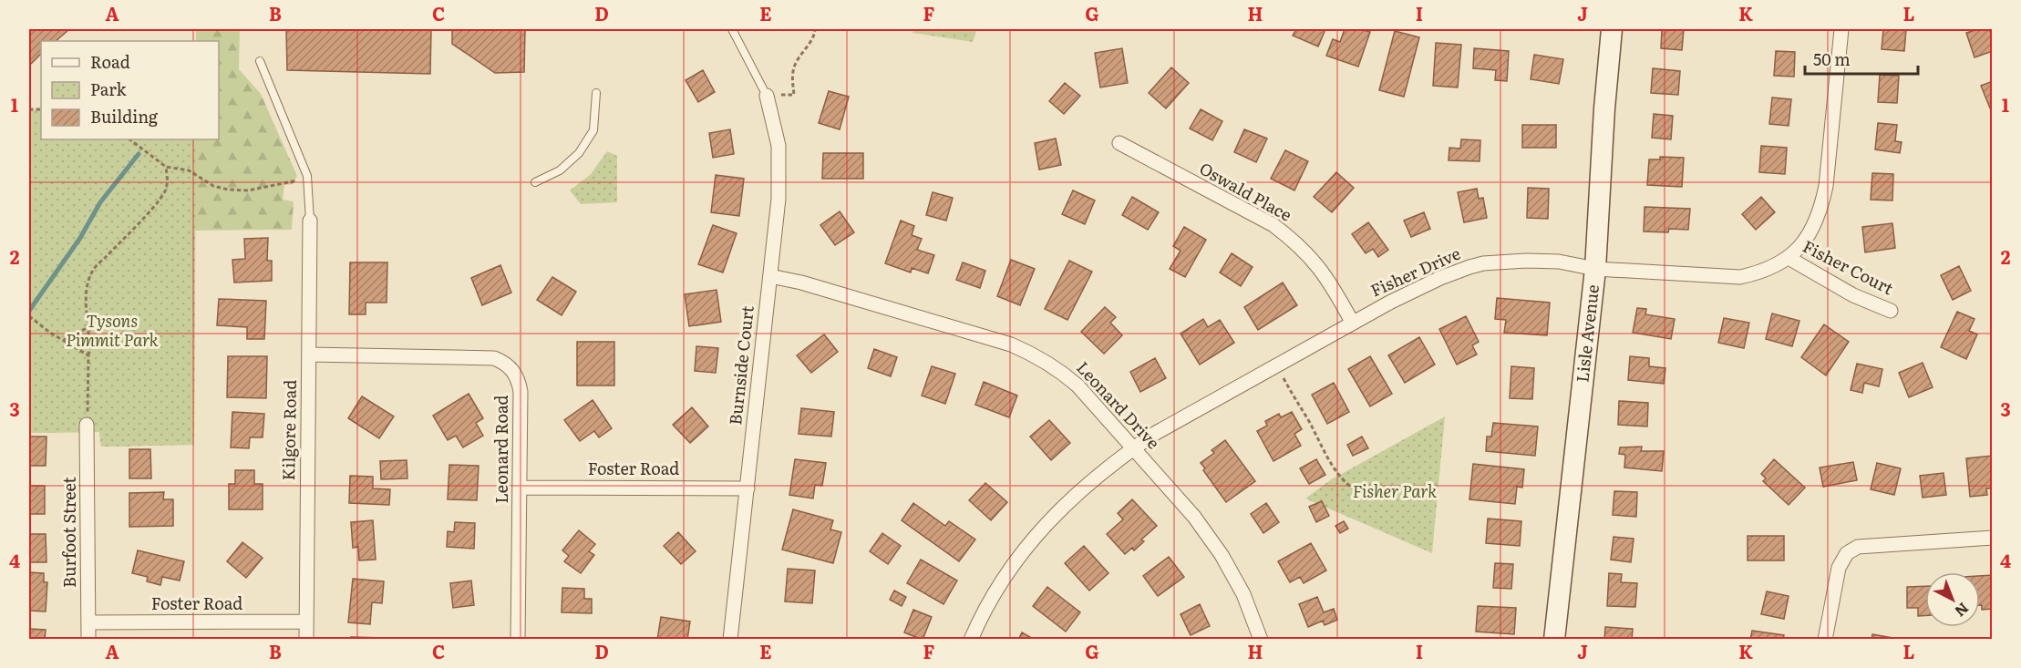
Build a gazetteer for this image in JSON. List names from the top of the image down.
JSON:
{
  "streets": {
    "street": [
      "Oswald Place",
      "Fisher Court",
      "Fisher Drive",
      "Lisle Avenue",
      "Burnside Court",
      "Leonard Drive",
      "Kilgore Road",
      "Leonard Road",
      "Foster Road",
      "Burfoot Street"
    ]
  },
  "crossings": [
    ["Oswald Place", "Fisher Drive"],
    ["Fisher Court", "Fisher Drive"],
    ["Fisher Drive", "Lisle Avenue"],
    ["Fisher Drive", "Leonard Drive"],
    ["Burnside Court", "Leonard Drive"],
    ["Burnside Court", "Foster Road"],
    ["Kilgore Road", "Leonard Road"],
    ["Kilgore Road", "Foster Road"],
    ["Leonard Road", "Foster Road"],
    ["Foster Road", "Burfoot Street"]
  ],
  "parks": ["Tysons Pimmit Park", "Fisher Park"],
  "legend": ["Road", "Park", "Building"],
  "scale_bar": "50 m",
  "north": "bottom right",
  "grid": {
    "columns": [
      "A",
      "B",
      "C",
      "D",
      "E",
      "F",
      "G",
      "H",
      "I",
      "J",
      "K",
      "L"
    ],
    "rows": [
      "1",
      "2",
      "3",
      "4"
    ]
  }
}
